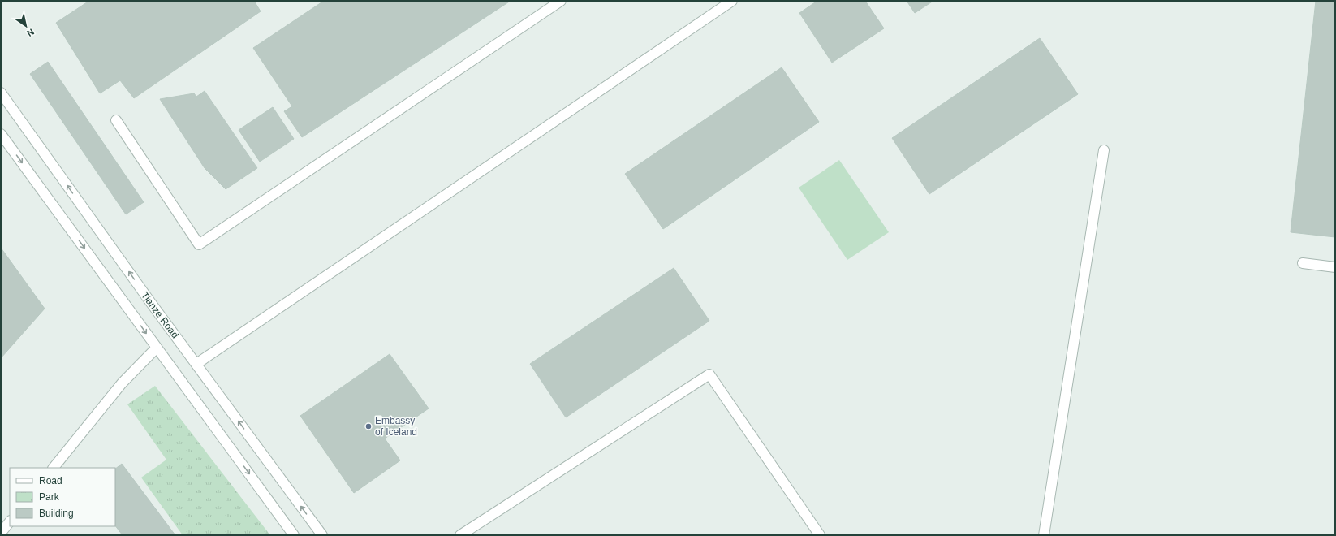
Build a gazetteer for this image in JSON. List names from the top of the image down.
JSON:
{
  "streets": {
    "street": ["Tianze Road"]
  },
  "places": ["Embassy of Iceland"],
  "legend": ["Road", "Park", "Building"],
  "north": "bottom right"
}
